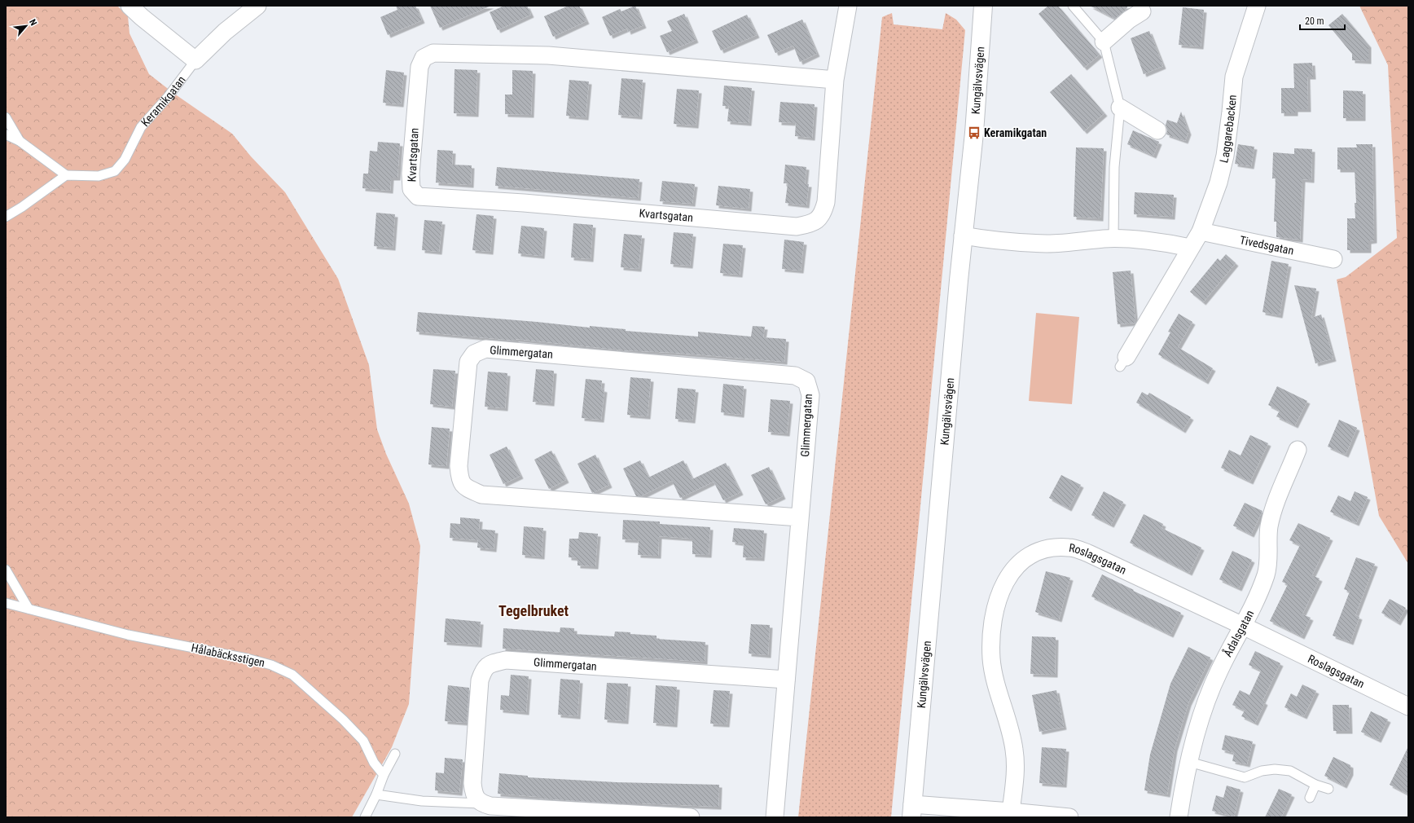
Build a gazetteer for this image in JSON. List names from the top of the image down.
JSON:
{
  "streets": {
    "main road": ["Kungälvsvägen"],
    "street": [
      "Keramikgatan",
      "Laggarebacken",
      "Kvartsgatan",
      "Tivedsgatan",
      "Glimmergatan",
      "Roslagsgatan",
      "Ådalsgatan"
    ],
    "lane": ["Hålabäcksstigen"]
  },
  "crossings": [
    ["Laggarebacken", "Tivedsgatan"],
    ["Roslagsgatan", "Ådalsgatan"]
  ],
  "districts": ["Tegelbruket"],
  "places": {
    "bus stop": ["Keramikgatan"]
  },
  "scale_bar": "20 m",
  "north": "top right"
}
